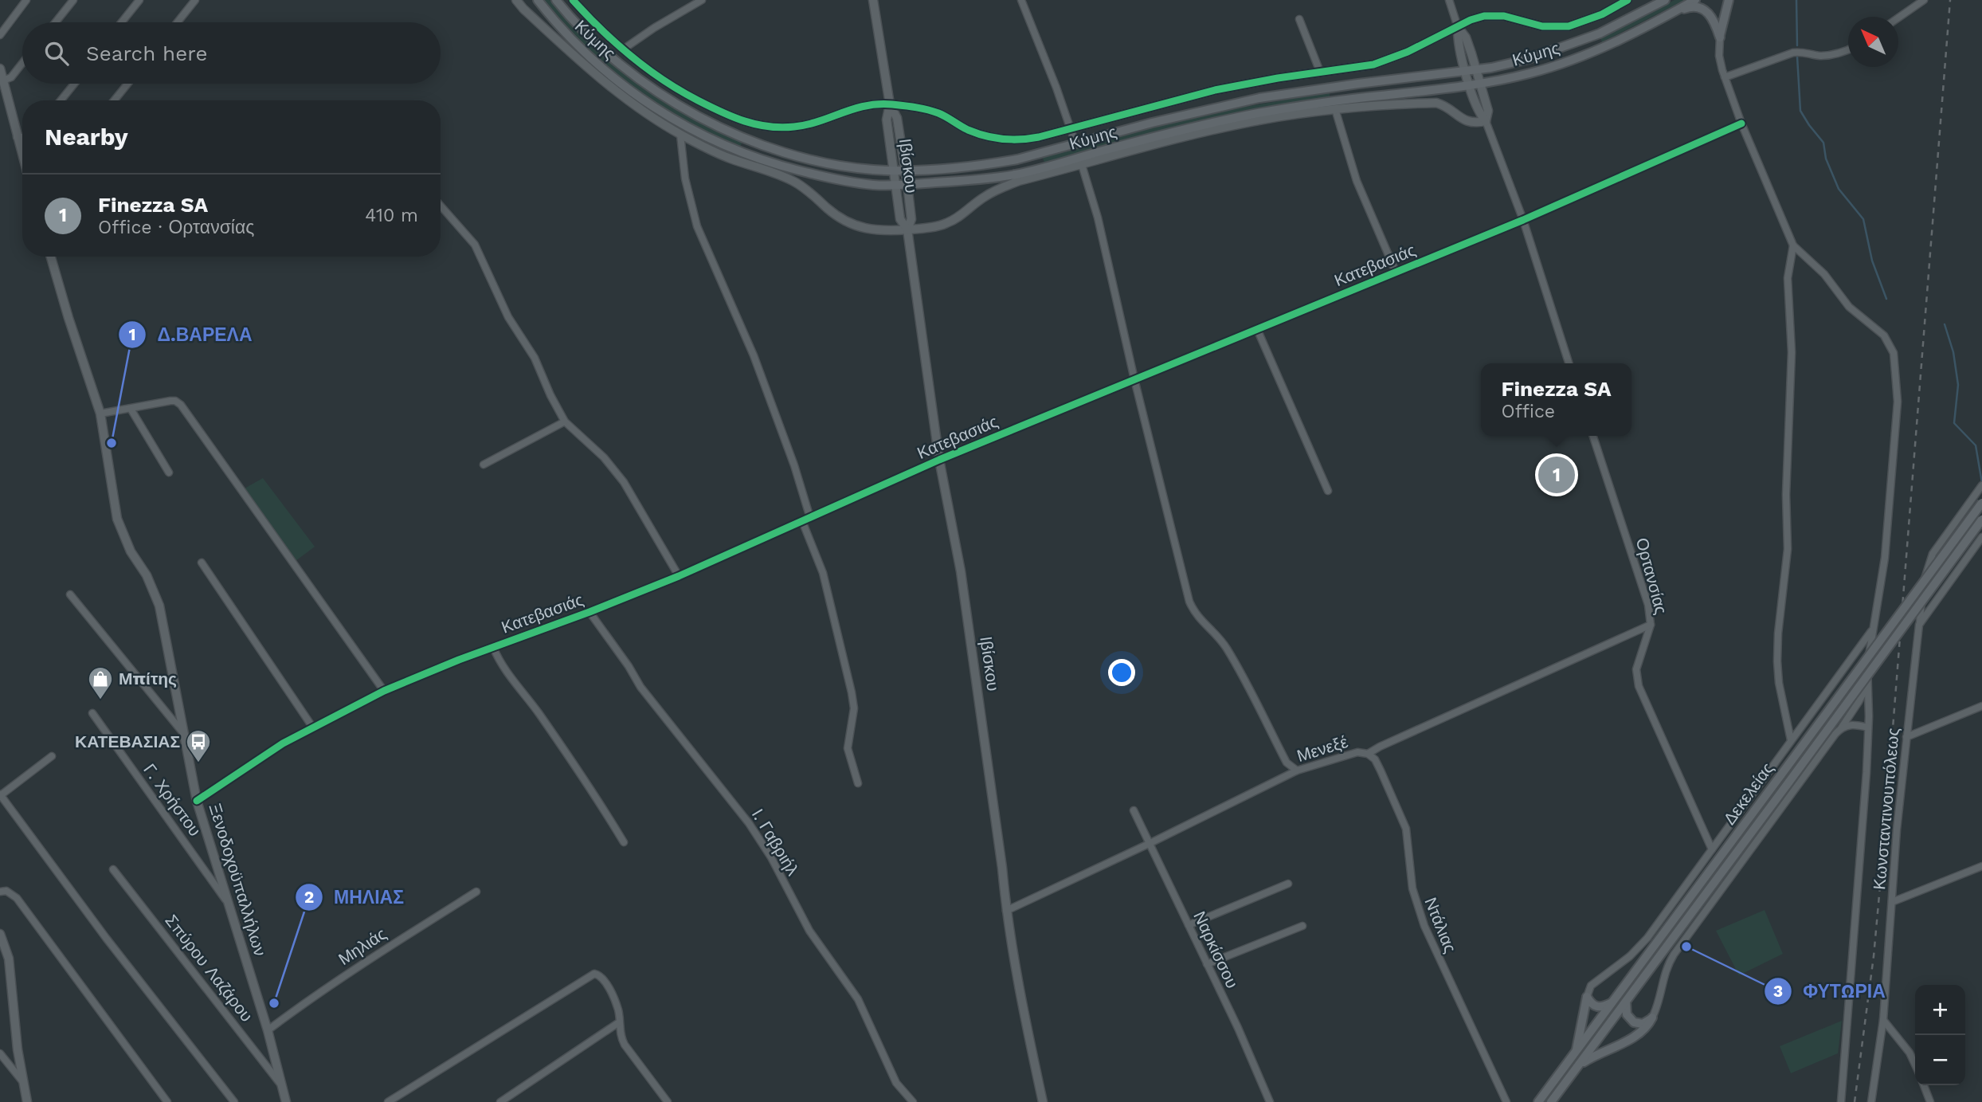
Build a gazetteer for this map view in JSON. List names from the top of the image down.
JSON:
{
  "streets": {
    "main road": ["Κύμης", "Δεκελείας"],
    "street": [
      "Ιβίσκου",
      "Κατεβασιάς",
      "Ορτανσίας",
      "Μενεξέ",
      "Γ. Χρήστου",
      "Κωνσταντινουπόλεως",
      "Ι. Γαβριήλ",
      "Ξενοδοχοϋπαλλήλων",
      "Ντάλιας",
      "Μηλιάς",
      "Ναρκίσσου",
      "Σπύρου Λαζάρου"
    ]
  },
  "crossings": [
    ["Κύμης", "Ιβίσκου"],
    ["Ιβίσκου", "Κατεβασιάς"],
    ["Ιβίσκου", "Μενεξέ"],
    ["Κατεβασιάς", "Ι. Γαβριήλ"],
    ["Κατεβασιάς", "Ξενοδοχοϋπαλλήλων"],
    ["Ορτανσίας", "Μενεξέ"],
    ["Μενεξέ", "Ντάλιας"],
    ["Μενεξέ", "Ναρκίσσου"],
    ["Γ. Χρήστου", "Ξενοδοχοϋπαλλήλων"],
    ["Ξενοδοχοϋπαλλήλων", "Μηλιάς"],
    ["Ξενοδοχοϋπαλλήλων", "Σπύρου Λαζάρου"]
  ],
  "places": {
    "other": ["Δ.ΒΑΡΕΛΑ", "ΦΥΤΩΡΙΑ", "ΜΗΛΙΑΣ"],
    "shop": ["Μπίτης"],
    "bus stop": ["ΚΑΤΕΒΑΣΙΑΣ"]
  },
  "north": "top left",
  "page": {
    "search": "Search here",
    "heading": "Nearby",
    "list": [
      {
        "mark": "1",
        "name": "Finezza SA",
        "note": "Office · Ορτανσίας",
        "value": "410 m"
      }
    ],
    "popup": ["Finezza SA", "Office"],
    "pins": "1",
    "map_buttons": ["+", "−"]
  }
}
